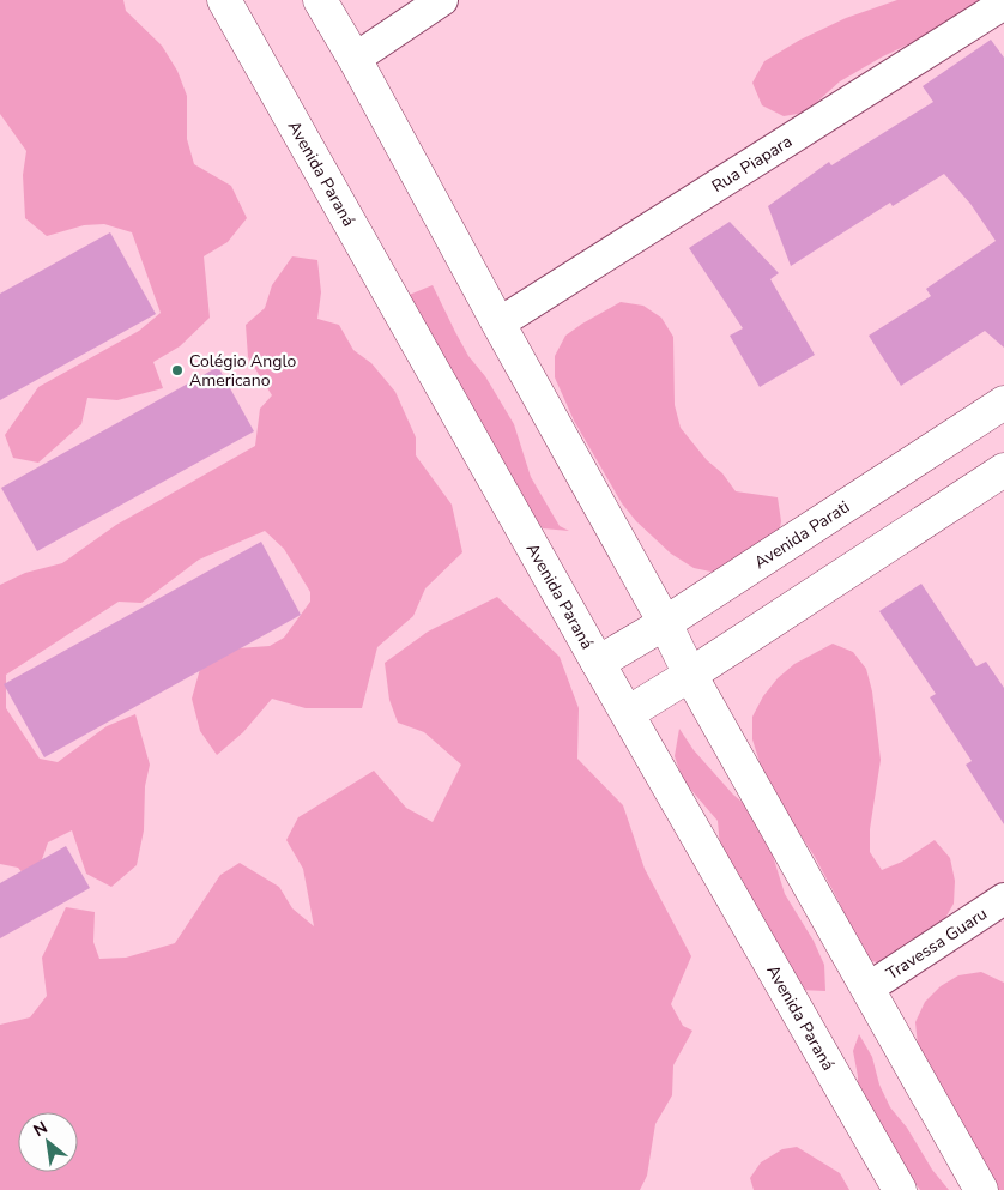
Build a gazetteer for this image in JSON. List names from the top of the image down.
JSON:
{
  "streets": {
    "main road": ["Avenida Paraná", "Avenida Parati"],
    "street": ["Rua Piapara", "Travessa Guaru"]
  },
  "crossings": [
    ["Avenida Paraná", "Avenida Parati"]
  ],
  "places": ["Colégio Anglo Americano"],
  "north": "top left"
}
